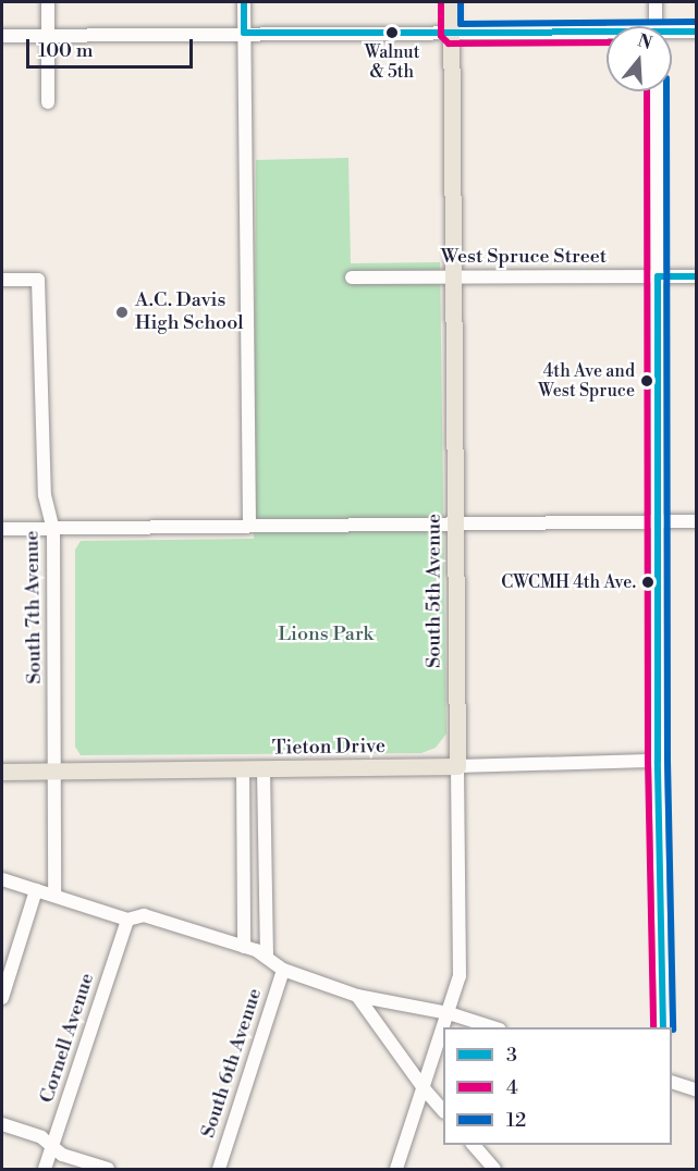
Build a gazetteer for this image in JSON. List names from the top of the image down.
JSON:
{
  "streets": {
    "main road": ["South 5th Avenue", "Tieton Drive"],
    "street": [
      "West Spruce Street",
      "South 7th Avenue",
      "Cornell Avenue",
      "South 6th Avenue"
    ]
  },
  "crossings": [
    ["West Spruce Street", "South 5th Avenue"],
    ["South 5th Avenue", "Tieton Drive"],
    ["South 7th Avenue", "Tieton Drive"]
  ],
  "parks": ["Lions Park"],
  "places": [
    "Walnut & 5th",
    "A.C. Davis High School",
    "4th Ave and West Spruce",
    "CWCMH 4th Ave."
  ],
  "lines": ["transit line 3", "transit line 4", "transit line 12"],
  "legend": ["3", "4", "12"],
  "scale_bar": "100 m",
  "north": "top"
}
